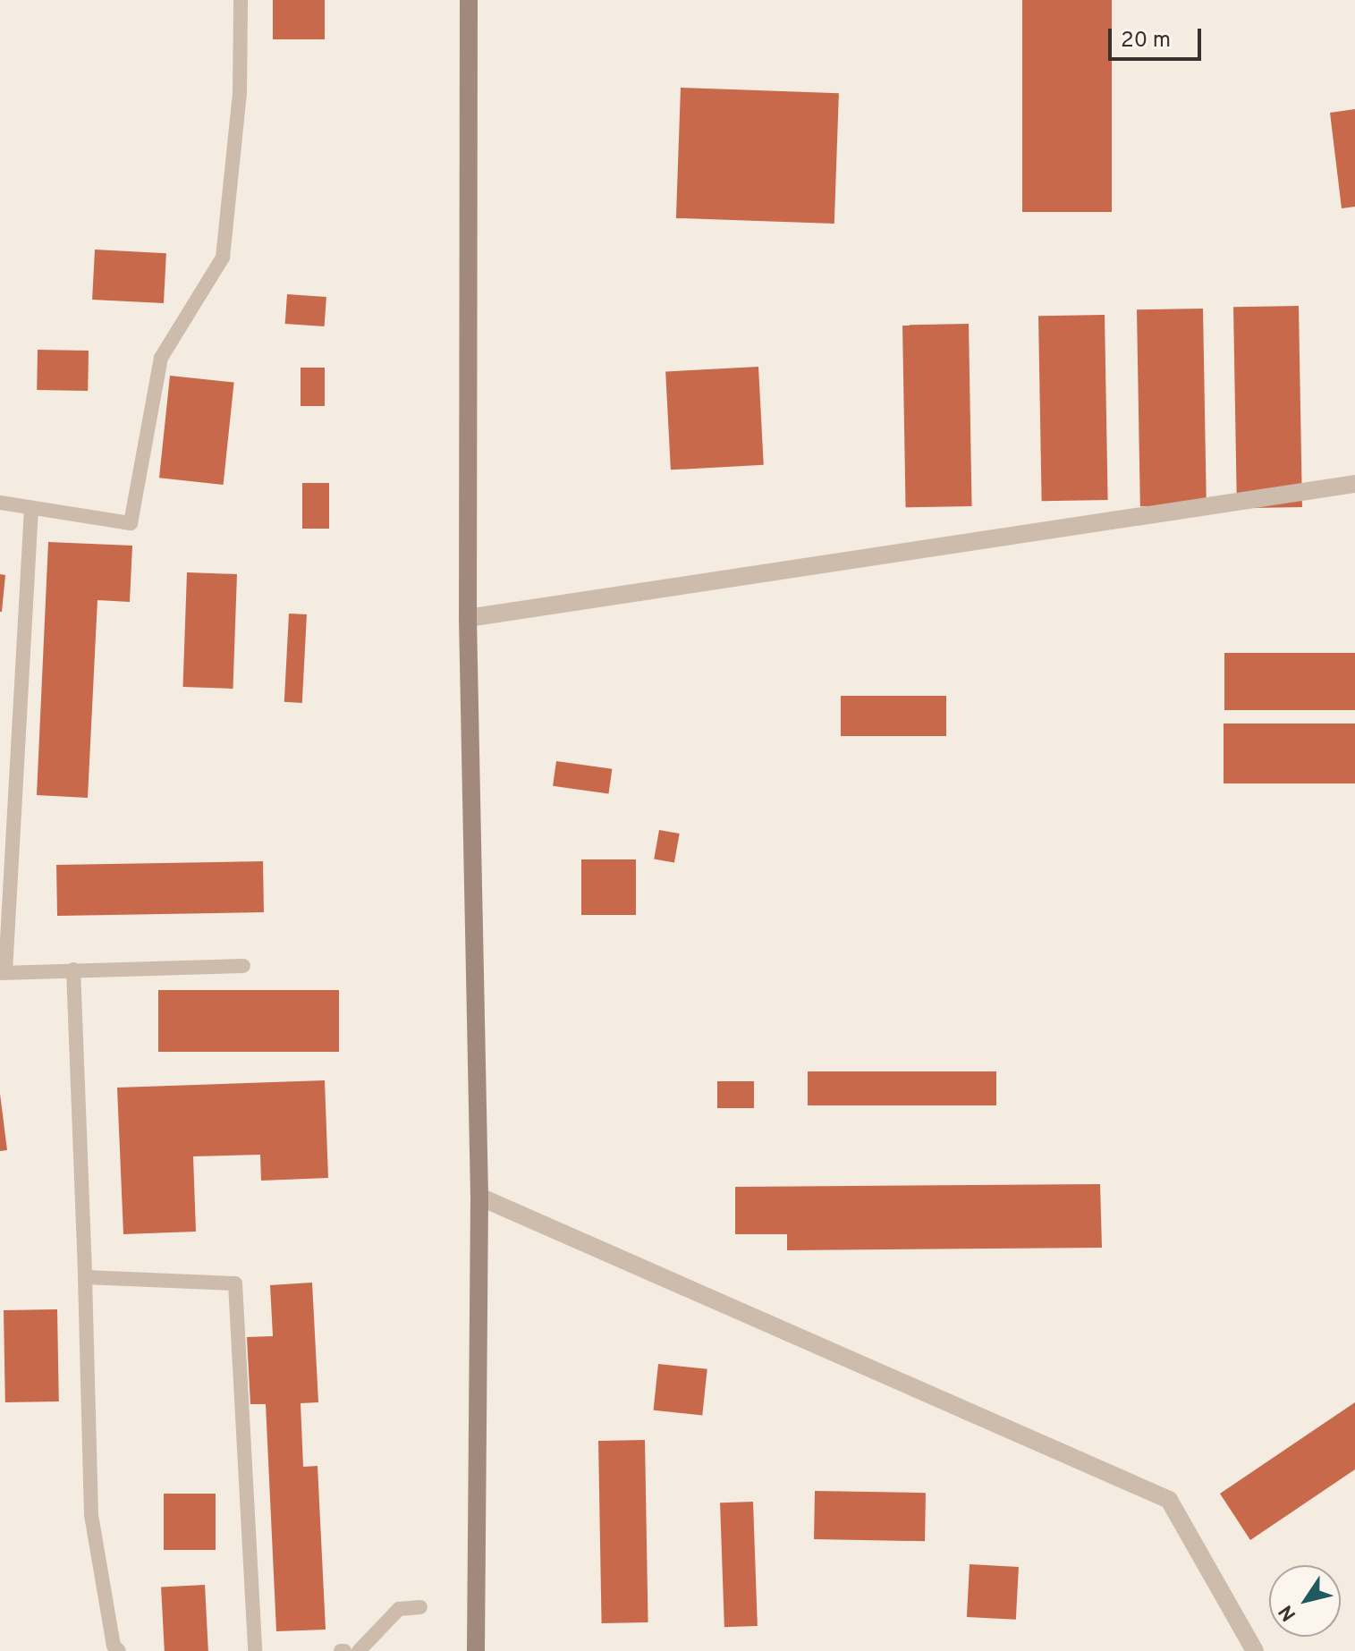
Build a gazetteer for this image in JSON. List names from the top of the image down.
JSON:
{
  "scale_bar": "20 m",
  "north": "bottom left"
}
